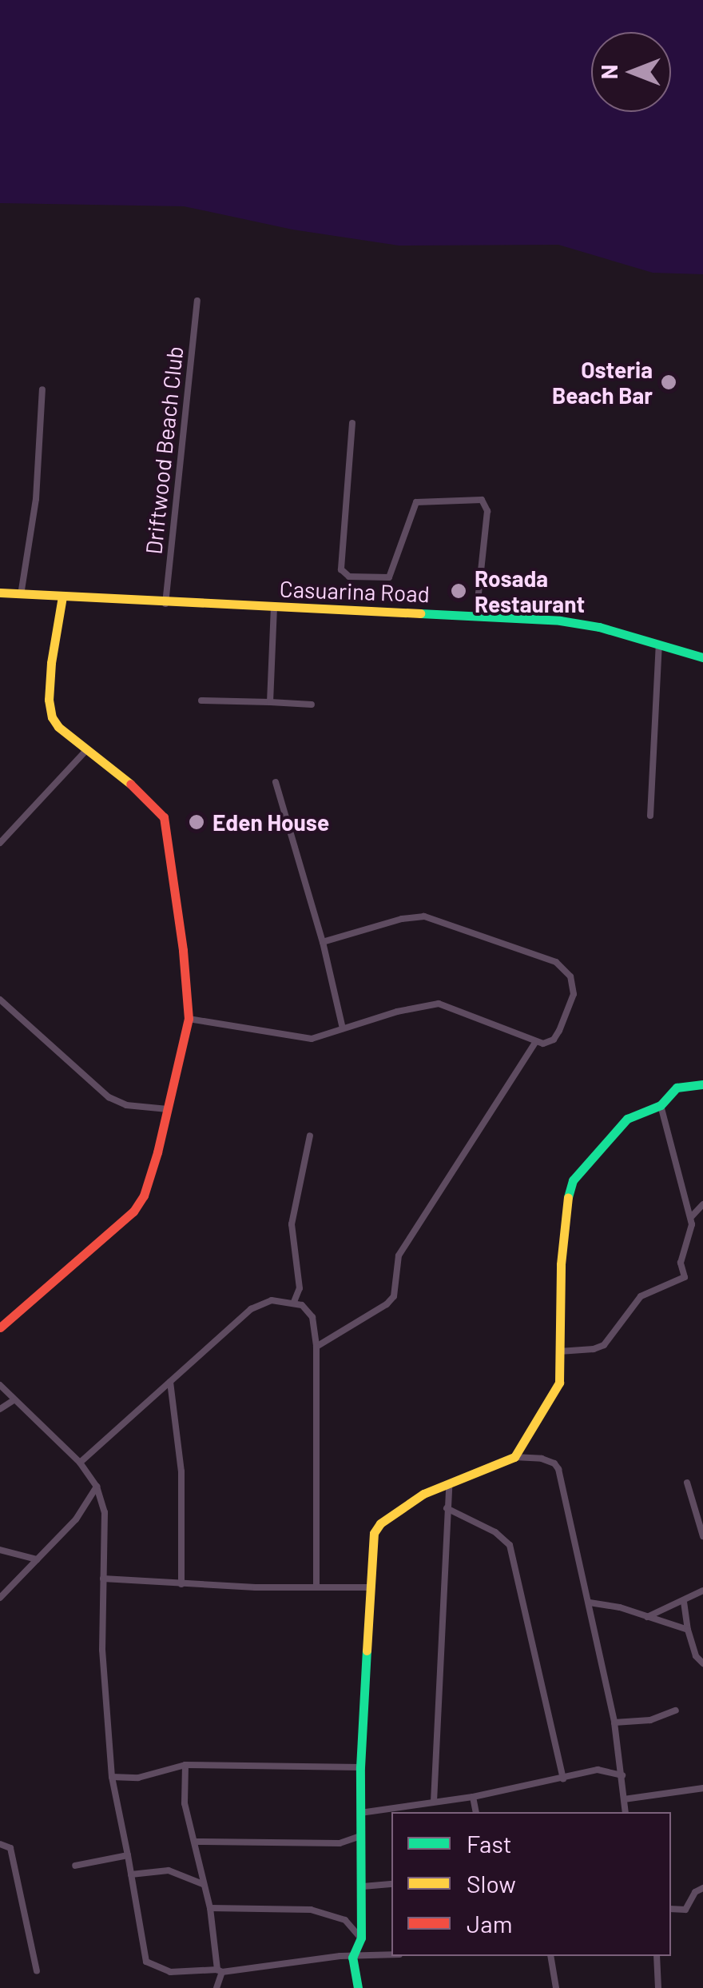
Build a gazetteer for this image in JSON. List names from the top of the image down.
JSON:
{
  "streets": {
    "street": ["Driftwood Beach Club", "Casuarina Road"]
  },
  "crossings": [
    ["Driftwood Beach Club", "Casuarina Road"]
  ],
  "places": ["Osteria Beach Bar", "Rosada Restaurant", "Eden House"],
  "legend": ["Fast", "Slow", "Jam"],
  "north": "left"
}
